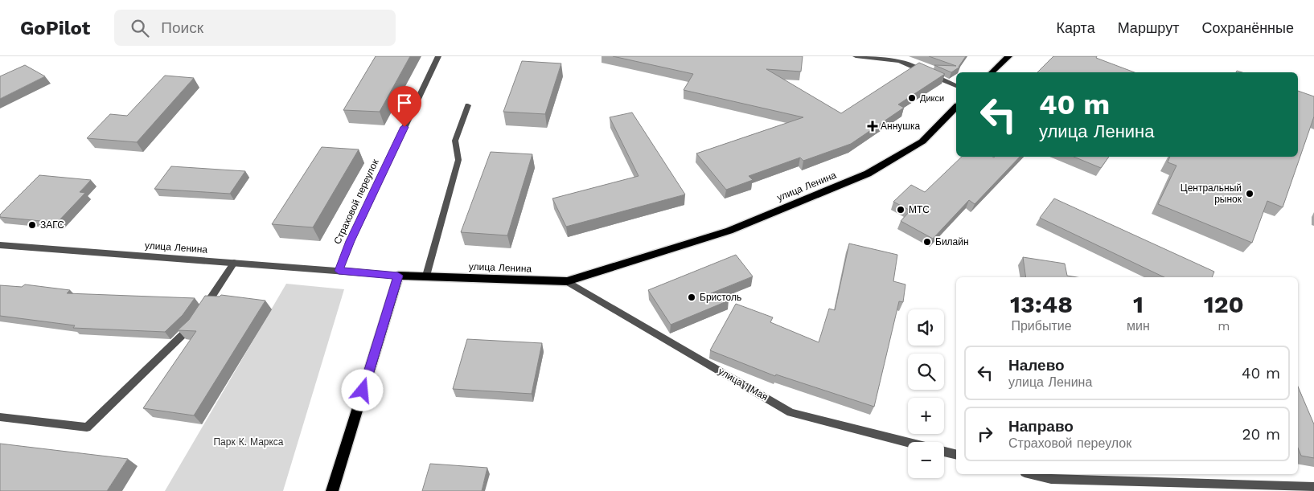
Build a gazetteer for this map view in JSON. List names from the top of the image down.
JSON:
{
  "streets": {
    "main road": ["улица Ленина"],
    "street": ["Страховой переулок", "улица 1 Мая"]
  },
  "crossings": [
    ["улица Ленина", "Страховой переулок"],
    ["улица Ленина", "улица 1 Мая"]
  ],
  "parks": ["Парк К. Маркса"],
  "places": {
    "other": [
      "Дикси",
      "Центральный рынок",
      "МТС",
      "ЗАГС",
      "Билайн",
      "Бристоль"
    ],
    "health": ["Аннушка"]
  },
  "page": {
    "header": "GoPilot",
    "search": "Поиск",
    "nav": ["Карта", "Маршрут", "Сохранённые"],
    "turn": ["40 m", "улица Ленина"],
    "eta": [
      "13:48",
      "Прибытие",
      "1",
      "мин",
      "120",
      "m"
    ],
    "map_buttons": ["+", "−"],
    "list": [
      {
        "name": "Налево",
        "note": "улица Ленина",
        "value": "40 m"
      },
      {
        "name": "Направо",
        "note": "Страховой переулок",
        "value": "20 m"
      }
    ]
  }
}
